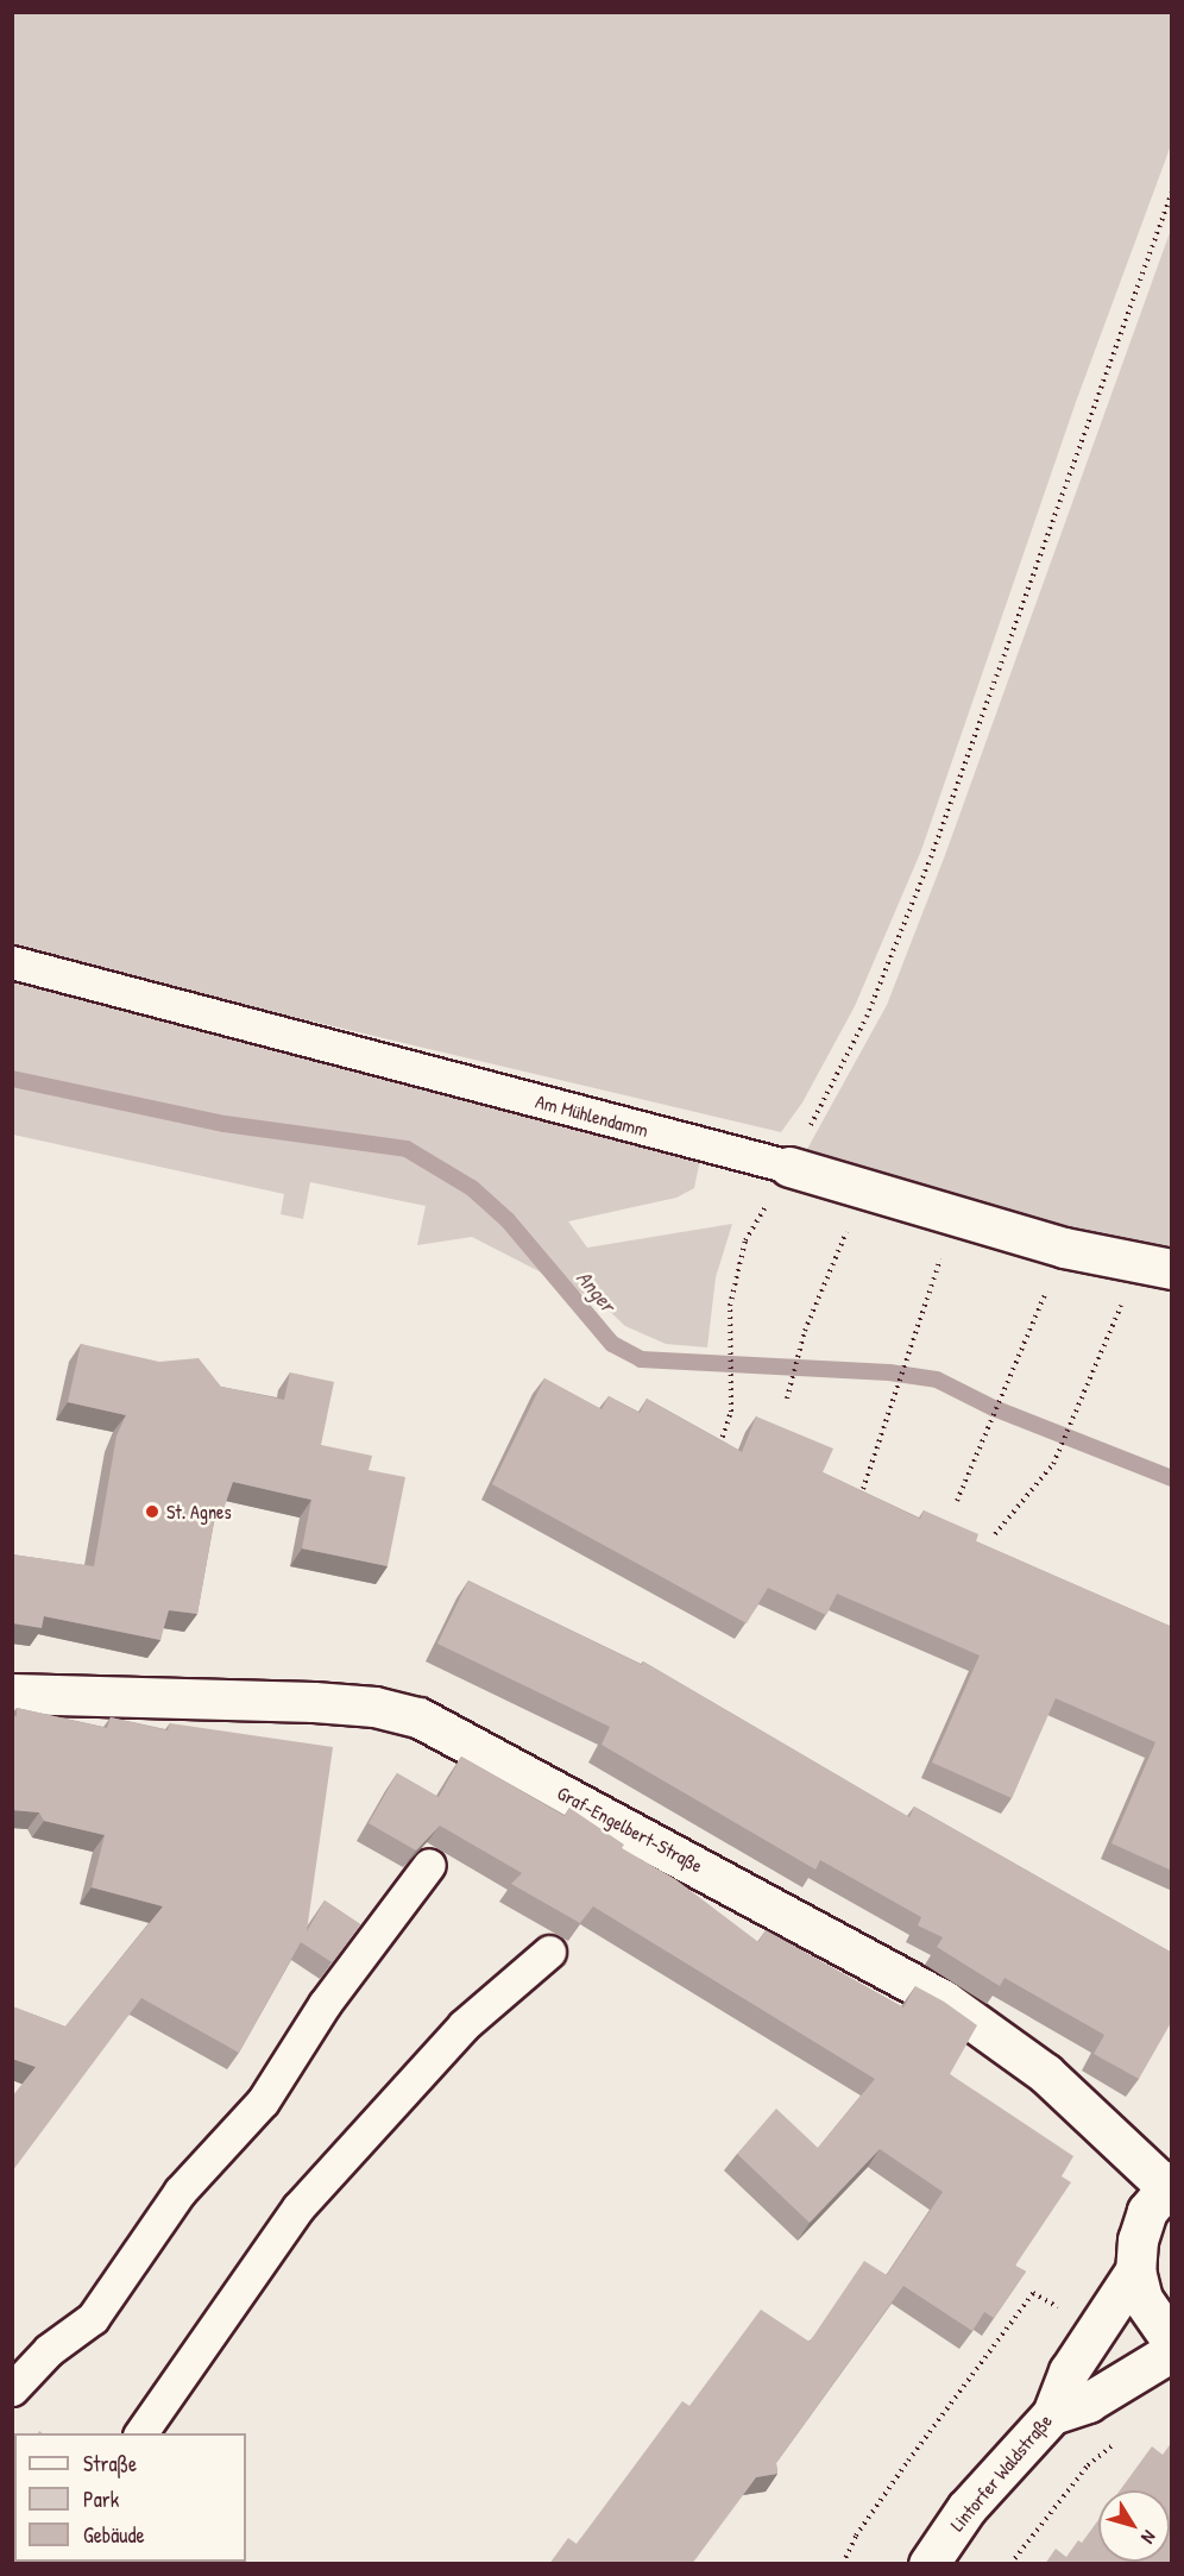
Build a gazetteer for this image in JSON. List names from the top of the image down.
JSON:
{
  "streets": {
    "street": ["Am Mühlendamm", "Graf-Engelbert-Straße", "Lintorfer Waldstraße"]
  },
  "water": ["Anger"],
  "places": ["St. Agnes"],
  "legend": ["Straße", "Park", "Gebäude"],
  "north": "bottom right"
}
